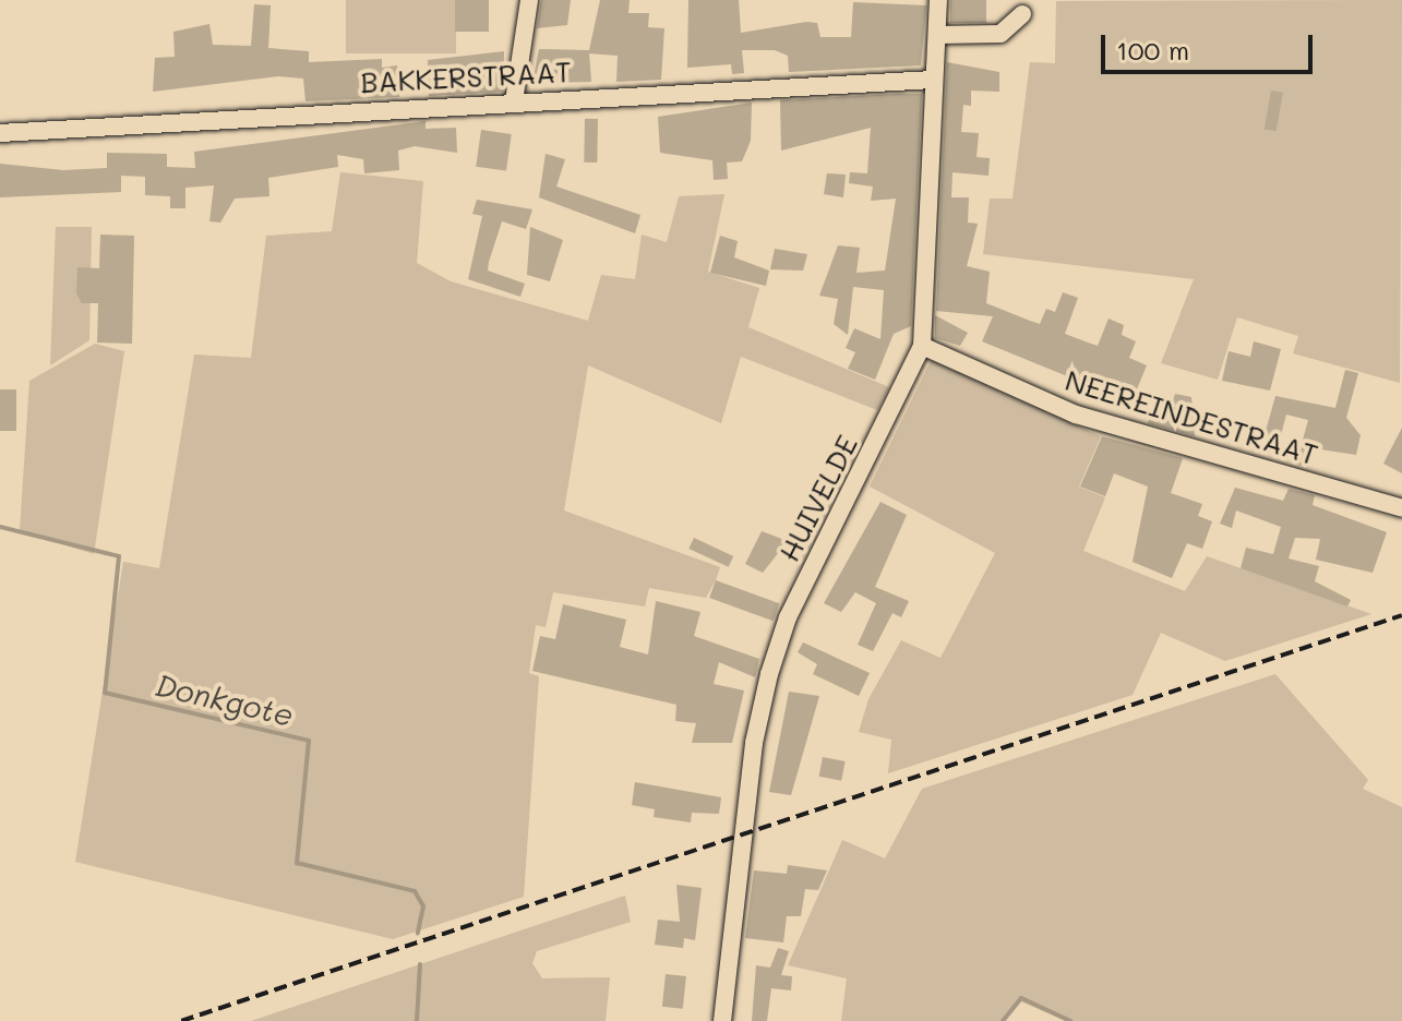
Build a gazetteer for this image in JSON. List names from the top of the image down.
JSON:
{
  "streets": {
    "street": ["BAKKERSTRAAT", "NEEREINDESTRAAT", "HUIVELDE"]
  },
  "crossings": [
    ["BAKKERSTRAAT", "HUIVELDE"],
    ["NEEREINDESTRAAT", "HUIVELDE"]
  ],
  "water": ["Donkgote"],
  "scale_bar": "100 m"
}
